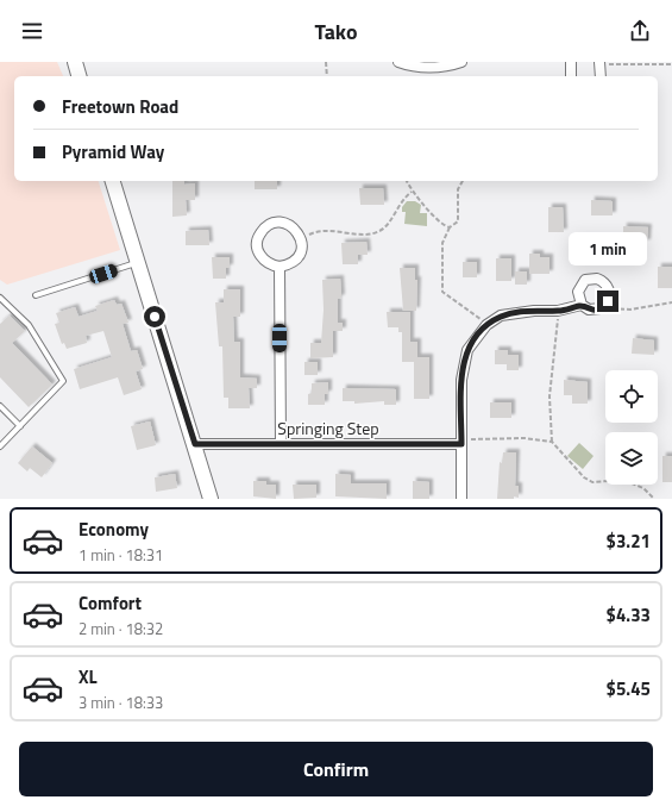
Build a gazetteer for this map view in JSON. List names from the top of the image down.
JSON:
{
  "streets": {
    "street": ["Springing Step"]
  },
  "page": {
    "header": "Tako",
    "banner": ["Freetown Road", "Pyramid Way"],
    "bubble": "1 min",
    "list": [
      {
        "name": "Economy",
        "note": "1 min · 18:31",
        "value": "$3.21"
      },
      {
        "name": "Comfort",
        "note": "2 min · 18:32",
        "value": "$4.33"
      },
      {
        "name": "XL",
        "note": "3 min · 18:33",
        "value": "$5.45"
      }
    ],
    "buttons": "Confirm"
  }
}
